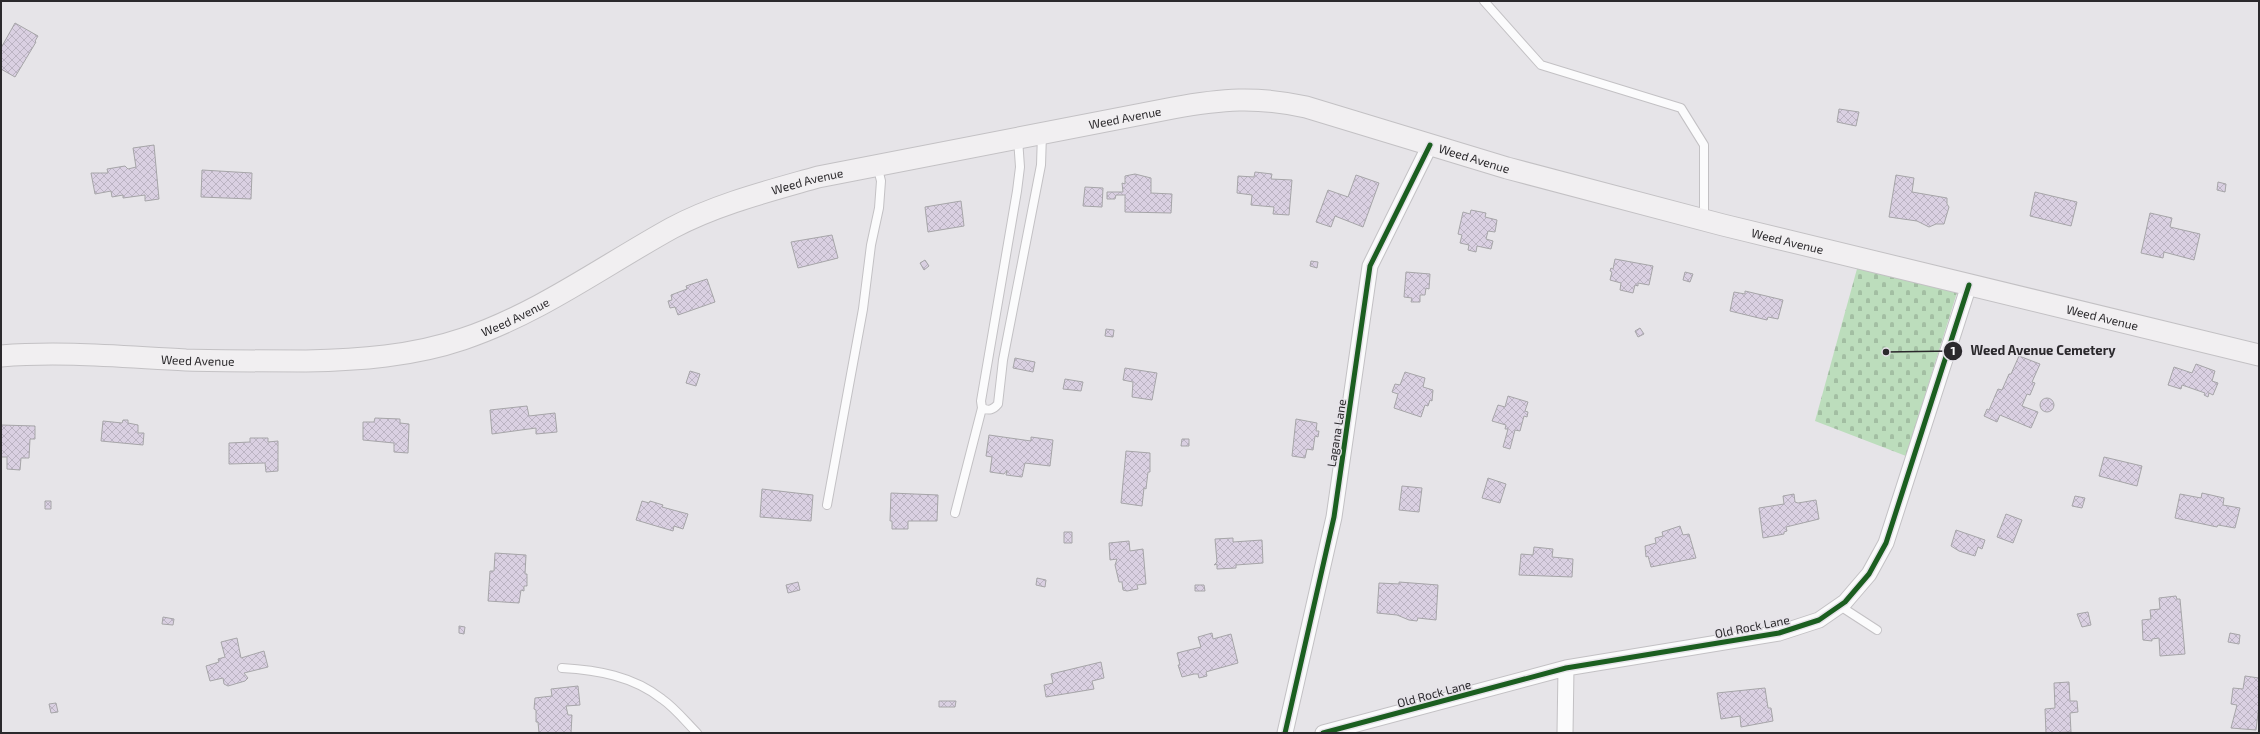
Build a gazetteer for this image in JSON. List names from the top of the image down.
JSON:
{
  "streets": {
    "main road": ["Weed Avenue"],
    "street": ["Lagana Lane", "Old Rock Lane"]
  },
  "crossings": [
    ["Weed Avenue", "Lagana Lane"],
    ["Weed Avenue", "Old Rock Lane"]
  ],
  "places": ["Weed Avenue Cemetery"]
}
